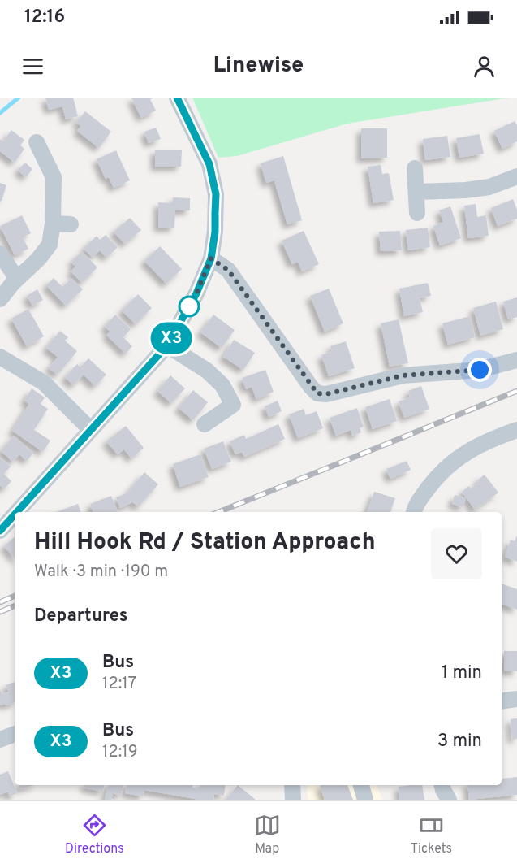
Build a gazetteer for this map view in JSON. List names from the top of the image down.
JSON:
{
  "lines": ["bus line X3"],
  "page": {
    "status": "12:16",
    "header": "Linewise",
    "on_map": "X3",
    "heading": [
      ["Hill Hook Rd / Station Approach", "Walk · 3 min · 190 m"],
      "Departures"
    ],
    "list": [
      {
        "mark": "X3",
        "name": "Bus",
        "note": "12:17",
        "value": "1 min"
      },
      {
        "mark": "X3",
        "name": "Bus",
        "note": "12:19",
        "value": "3 min"
      }
    ],
    "tabs": ["Directions", "Map", "Tickets"]
  }
}
